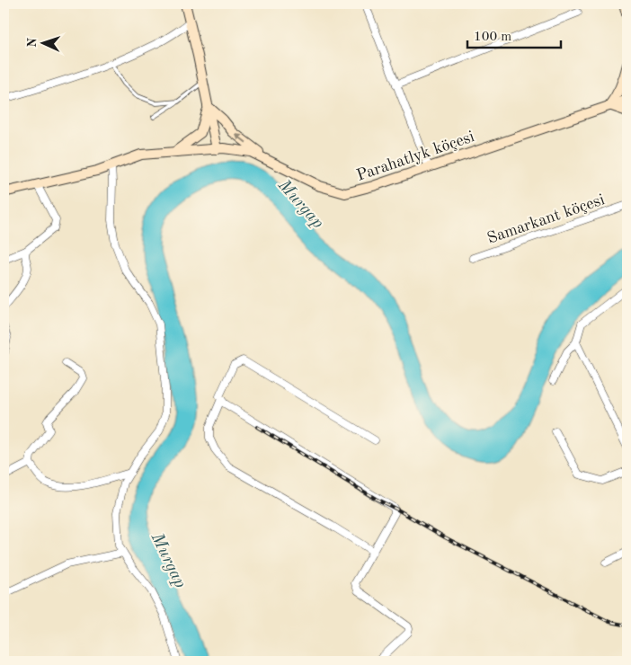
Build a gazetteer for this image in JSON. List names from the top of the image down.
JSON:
{
  "streets": {
    "main road": ["Parahatlyk köçesi"],
    "street": ["Samarkant köçesi"]
  },
  "water": ["Murgap"],
  "scale_bar": "100 m",
  "north": "left"
}
